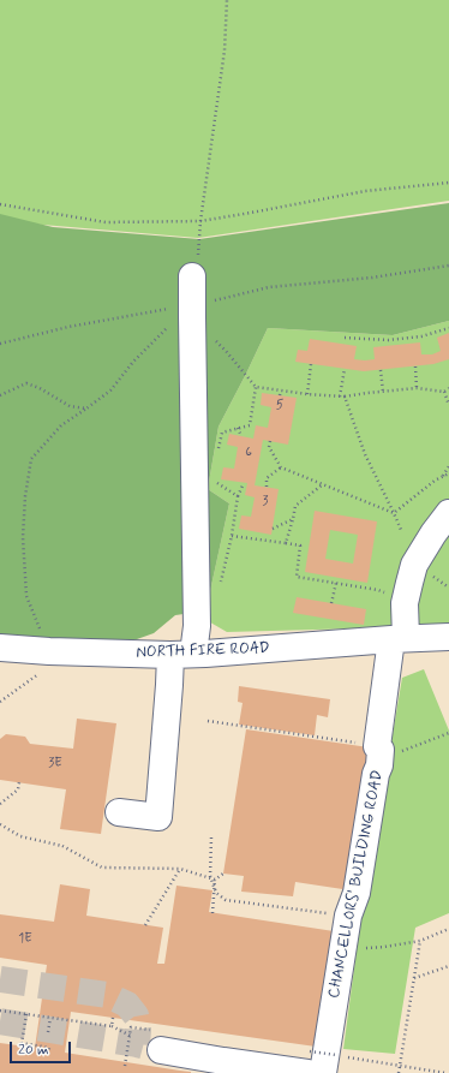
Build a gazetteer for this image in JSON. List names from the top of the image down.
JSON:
{
  "streets": {
    "street": ["NORTH FIRE ROAD", "CHANCELLORS' BUILDING ROAD"]
  },
  "crossings": [
    ["NORTH FIRE ROAD", "CHANCELLORS' BUILDING ROAD"]
  ],
  "house_numbers": [
    "5",
    "6",
    "3",
    "3E",
    "1E"
  ],
  "scale_bar": "20 m"
}
